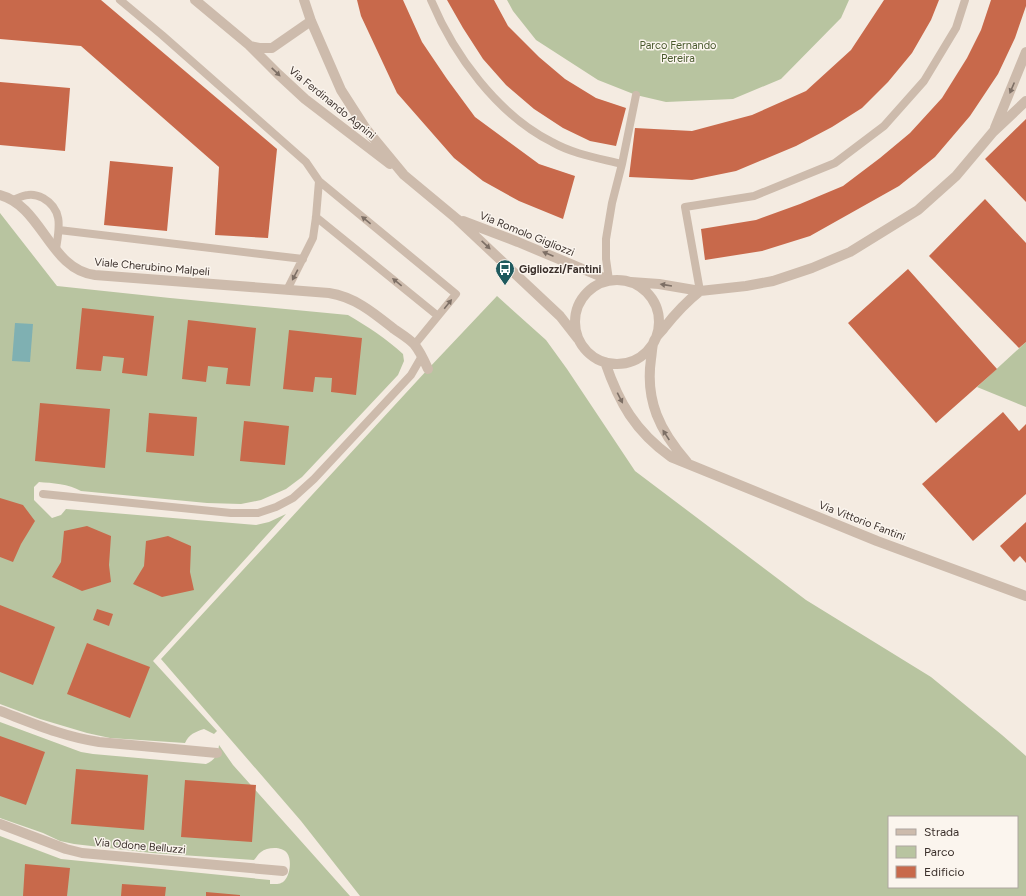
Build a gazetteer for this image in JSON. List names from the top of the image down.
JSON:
{
  "streets": {
    "street": [
      "Via Ferdinando Agnini",
      "Via Romolo Gigliozzi",
      "Viale Cherubino Malpeli",
      "Via Vittorio Fantini",
      "Via Odone Belluzzi"
    ]
  },
  "crossings": [
    ["Via Ferdinando Agnini", "Via Romolo Gigliozzi"],
    ["Via Romolo Gigliozzi", "Via Vittorio Fantini"]
  ],
  "one_way": ["Via Ferdinando Agnini"],
  "parks": ["Parco Fernando Pereira"],
  "places": {
    "bus stop": ["Gigliozzi/Fantini"]
  },
  "legend": ["Strada", "Parco", "Edificio"]
}
